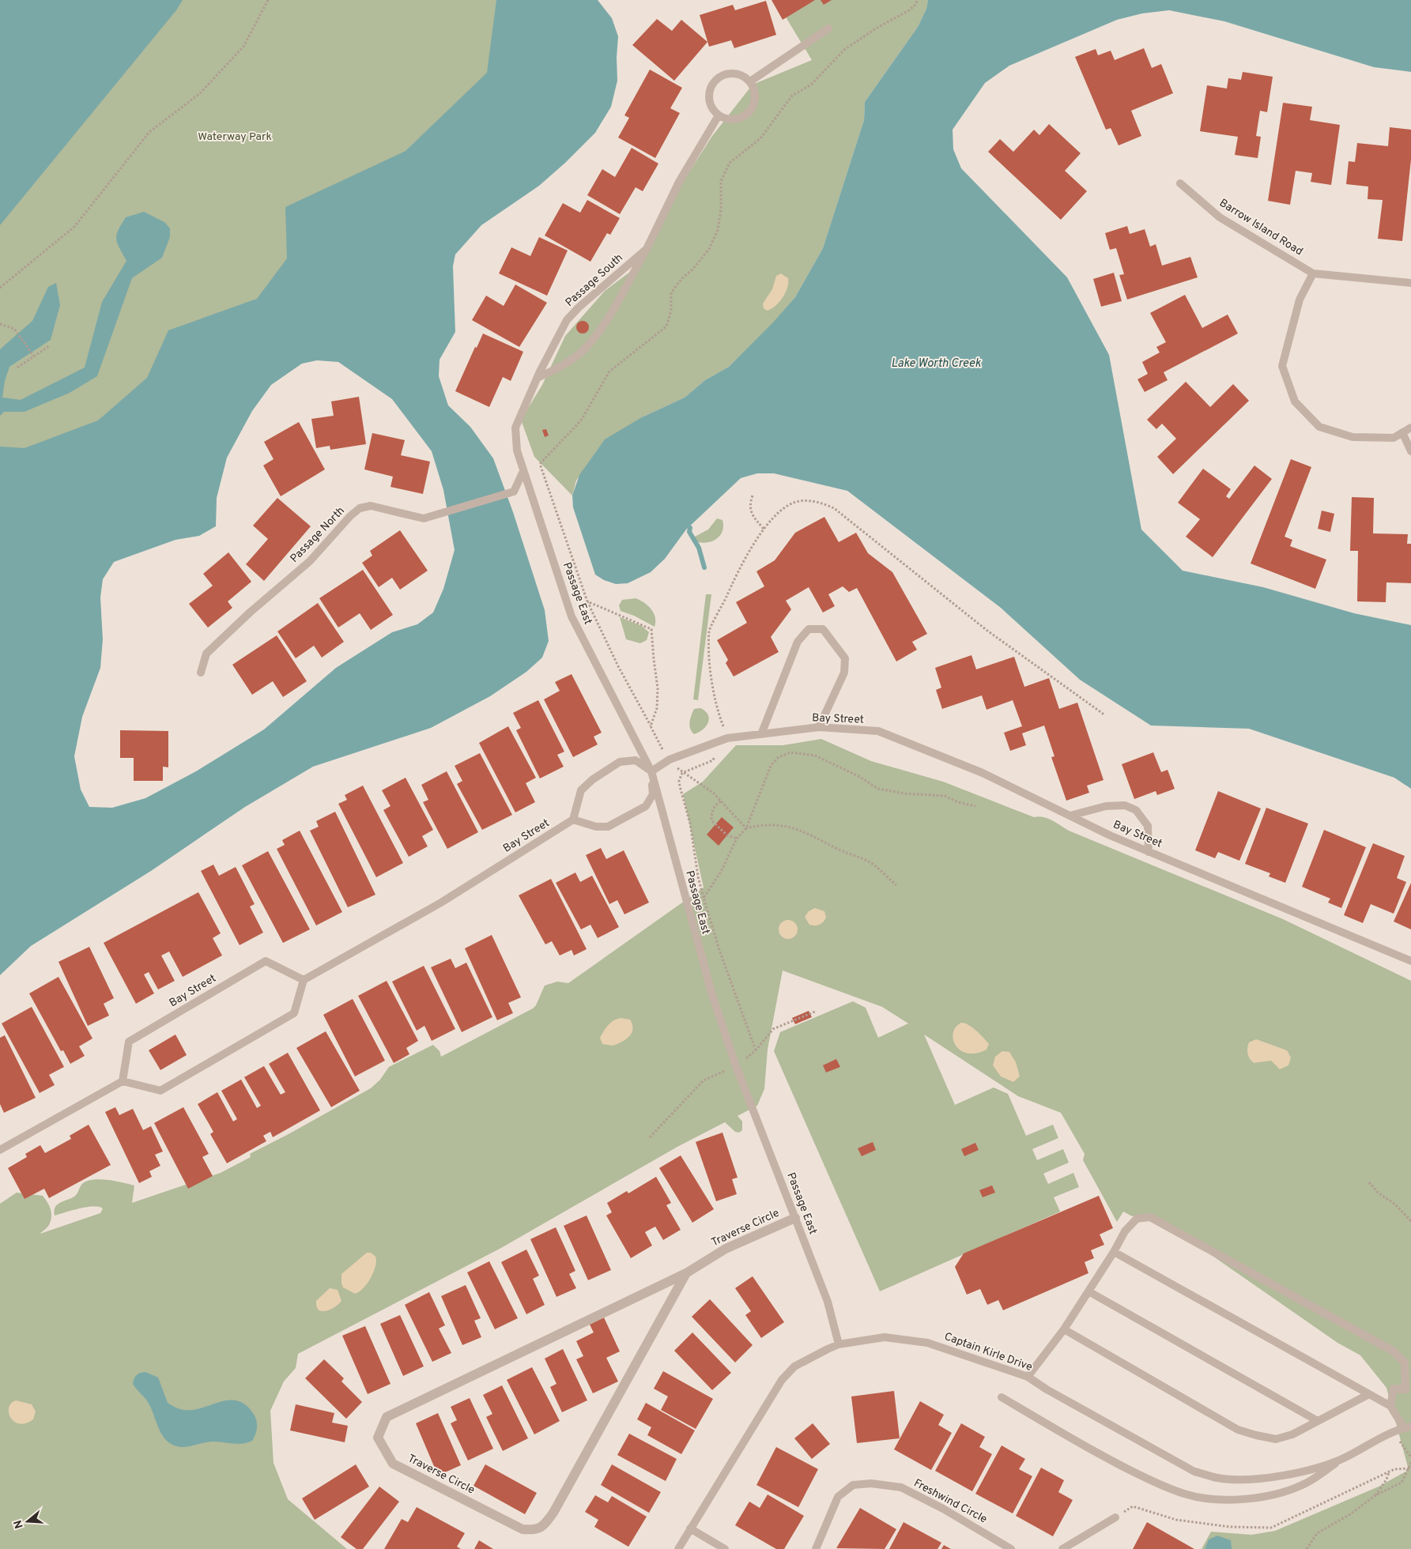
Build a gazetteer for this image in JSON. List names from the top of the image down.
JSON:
{
  "streets": {
    "street": ["Traverse Circle"],
    "lane": [
      "Barrow Island Road",
      "Passage South",
      "Passage North",
      "Passage East",
      "Bay Street",
      "Captain Kirle Drive",
      "Freshwind Circle"
    ]
  },
  "crossings": [
    ["Passage South", "Passage North"],
    ["Passage South", "Passage East"],
    ["Passage North", "Passage East"],
    ["Passage East", "Bay Street"],
    ["Passage East", "Traverse Circle"],
    ["Passage East", "Captain Kirle Drive"]
  ],
  "water": ["Lake Worth Creek"],
  "parks": ["Waterway Park"],
  "north": "left"
}
